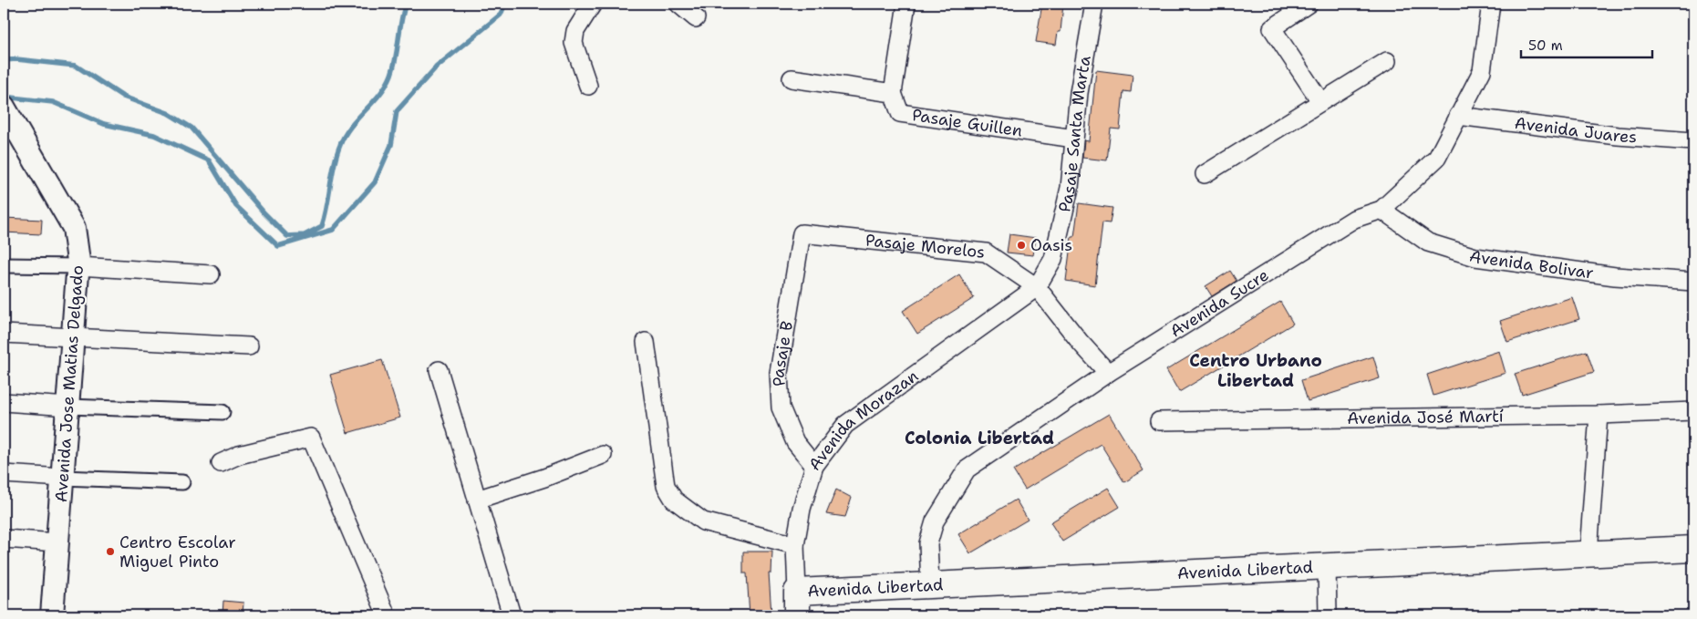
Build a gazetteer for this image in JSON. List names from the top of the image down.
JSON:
{
  "streets": {
    "main road": ["Avenida Libertad"],
    "street": [
      "Pasaje Guillen",
      "Avenida Juares",
      "Pasaje Santa Marta",
      "Pasaje Morelos",
      "Avenida Bolivar",
      "Avenida Sucre",
      "Pasaje B",
      "Avenida Jose Matias Delgado",
      "Avenida José Martí",
      "Avenida Morazan"
    ]
  },
  "crossings": [
    ["Pasaje Guillen", "Pasaje Santa Marta"],
    ["Avenida Juares", "Avenida Sucre"],
    ["Pasaje Santa Marta", "Pasaje Morelos"],
    ["Pasaje Santa Marta", "Avenida Morazan"],
    ["Pasaje Morelos", "Avenida Sucre"],
    ["Pasaje Morelos", "Pasaje B"],
    ["Pasaje Morelos", "Avenida Morazan"],
    ["Avenida Bolivar", "Avenida Sucre"],
    ["Avenida Sucre", "Avenida Libertad"],
    ["Pasaje B", "Avenida Morazan"],
    ["Avenida Morazan", "Avenida Libertad"]
  ],
  "districts": ["Centro Urbano Libertad", "Colonia Libertad"],
  "places": ["Oasis", "Centro Escolar Miguel Pinto"],
  "scale_bar": "50 m"
}
